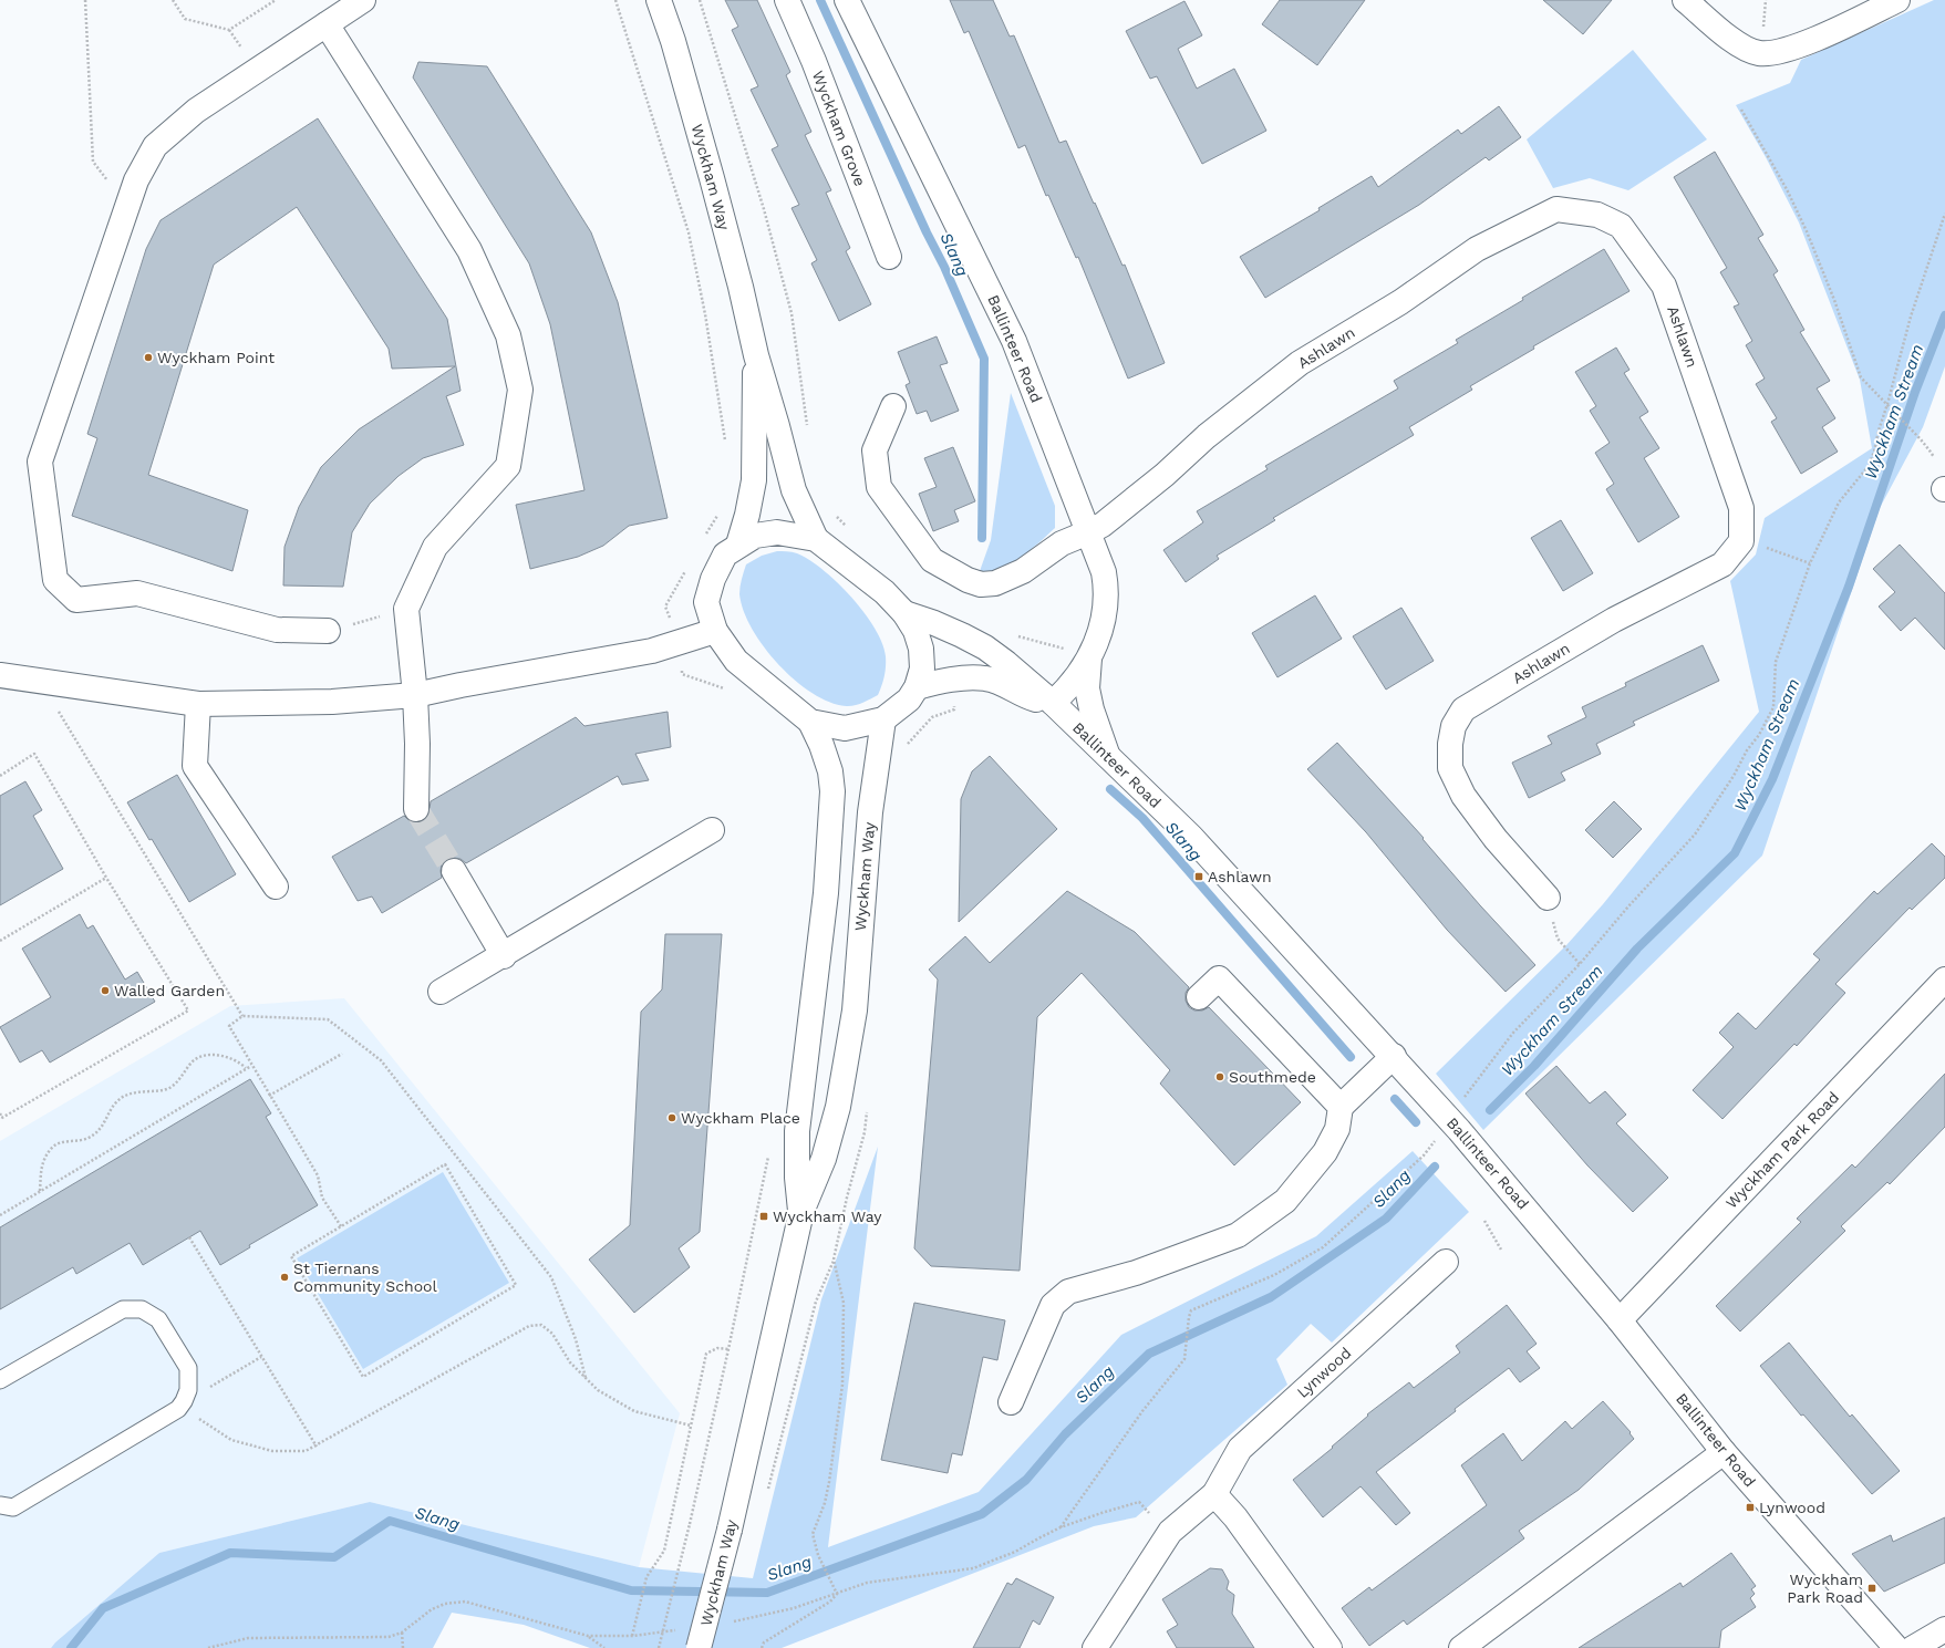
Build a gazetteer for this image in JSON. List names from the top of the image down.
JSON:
{
  "streets": {
    "street": [
      "Wyckham Grove",
      "Wyckham Way",
      "Ashlawn",
      "Ballinteer Road",
      "Wyckham Park Road",
      "Lynwood"
    ]
  },
  "crossings": [
    ["Ashlawn", "Ballinteer Road"],
    ["Ballinteer Road", "Wyckham Park Road"]
  ],
  "water": ["Slang", "Wyckham Stream"],
  "places": {
    "other": [
      "Wyckham Point",
      "Walled Garden",
      "Southmede",
      "Wyckham Place",
      "St Tiernans Community School"
    ],
    "transit": [
      "Ashlawn",
      "Wyckham Way",
      "Lynwood",
      "Wyckham Park Road"
    ]
  }
}
